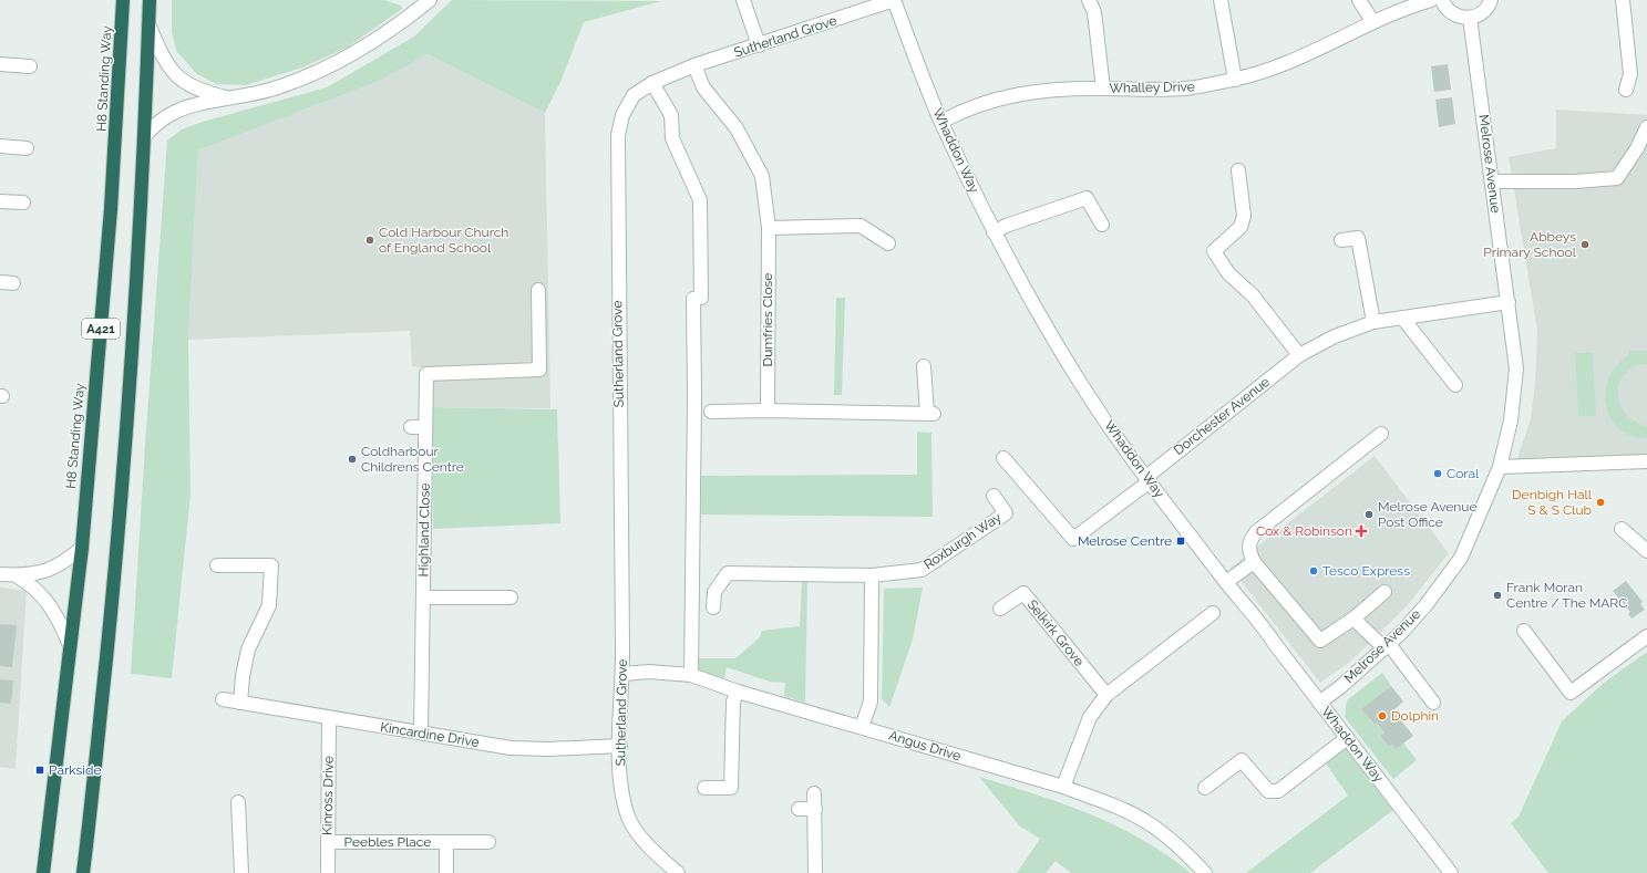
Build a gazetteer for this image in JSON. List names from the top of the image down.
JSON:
{
  "streets": {
    "highway": ["H8 Standing Way", "A421"],
    "street": [
      "Sutherland Grove",
      "Whalley Drive",
      "Whaddon Way",
      "Melrose Avenue",
      "Dumfries Close",
      "Dorchester Avenue",
      "Highland Close",
      "Roxburgh Way",
      "Selkirk Grove",
      "Kincardine Drive",
      "Angus Drive",
      "Kinross Drive",
      "Peebles Place"
    ]
  },
  "crossings": [
    ["Sutherland Grove", "Whaddon Way"],
    ["Sutherland Grove", "Dumfries Close"],
    ["Sutherland Grove", "Kincardine Drive"],
    ["Sutherland Grove", "Angus Drive"],
    ["Whalley Drive", "Whaddon Way"],
    ["Whaddon Way", "Melrose Avenue"],
    ["Whaddon Way", "Dorchester Avenue"],
    ["Melrose Avenue", "Dorchester Avenue"],
    ["Highland Close", "Kincardine Drive"],
    ["Kincardine Drive", "Kinross Drive"],
    ["Kinross Drive", "Peebles Place"]
  ],
  "places": {
    "other": [
      "Cold Harbour Church of England School",
      "Abbeys Primary School",
      "Coldharbour Childrens Centre",
      "Coral",
      "Denbigh Hall S & S Club",
      "Melrose Avenue Post Office",
      "Tesco Express",
      "Frank Moran Centre / The MARC",
      "Dolphin"
    ],
    "health": ["Cox & Robinson"],
    "transit": ["Melrose Centre", "Parkside"]
  }
}
